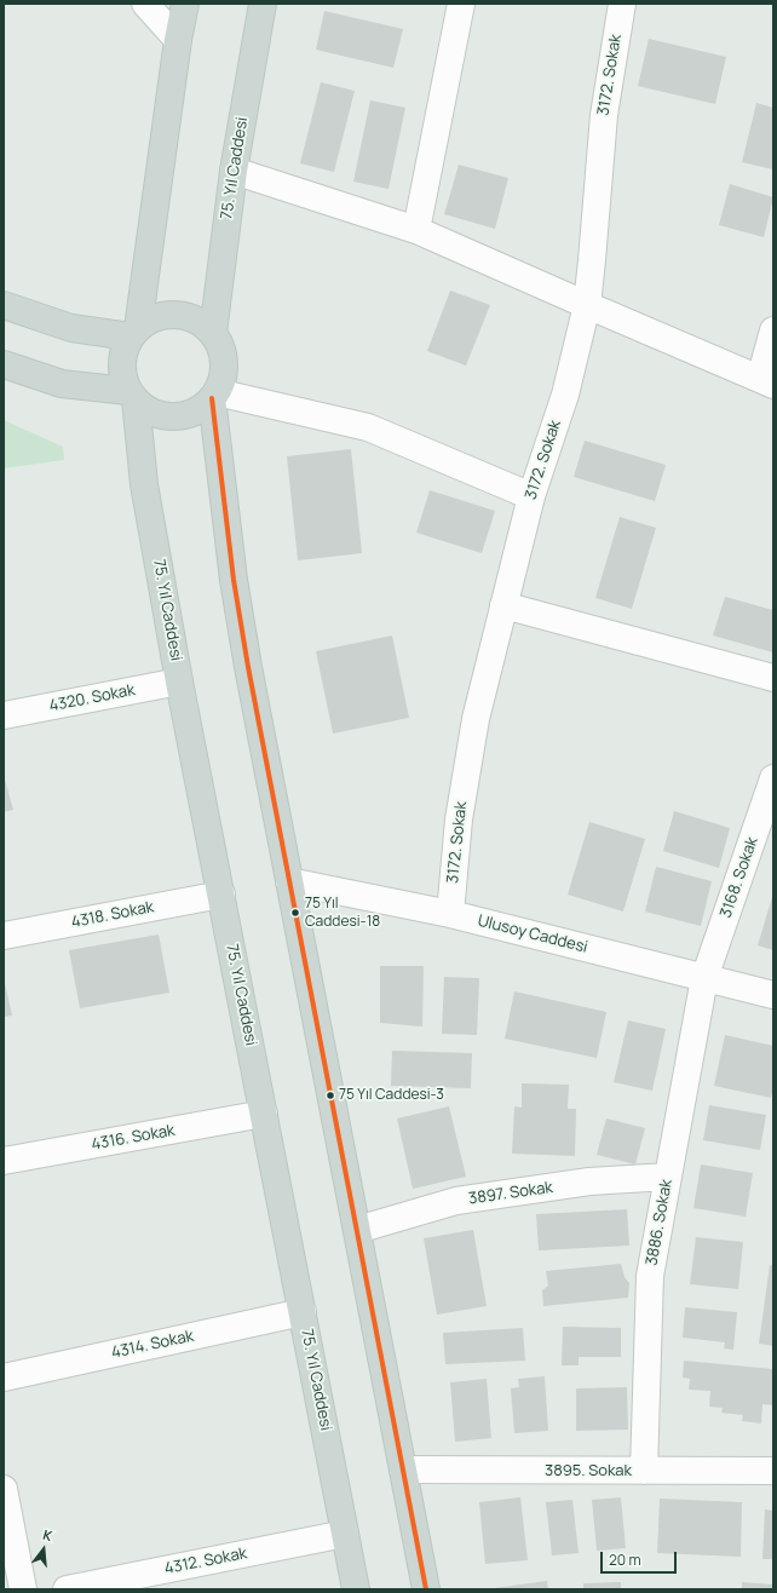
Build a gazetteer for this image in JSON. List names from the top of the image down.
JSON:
{
  "streets": {
    "main road": ["75. Yıl Caddesi"],
    "street": [
      "3172. Sokak",
      "4320. Sokak",
      "3168. Sokak",
      "4318. Sokak",
      "Ulusoy Caddesi",
      "4316. Sokak",
      "3897. Sokak",
      "3886. Sokak",
      "4314. Sokak",
      "3895. Sokak",
      "4312. Sokak"
    ]
  },
  "crossings": [
    ["3172. Sokak", "Ulusoy Caddesi"],
    ["75. Yıl Caddesi", "4320. Sokak"],
    ["75. Yıl Caddesi", "4318. Sokak"],
    ["75. Yıl Caddesi", "4316. Sokak"],
    ["75. Yıl Caddesi", "4314. Sokak"],
    ["75. Yıl Caddesi", "4312. Sokak"],
    ["3168. Sokak", "Ulusoy Caddesi"],
    ["3168. Sokak", "3886. Sokak"],
    ["Ulusoy Caddesi", "3886. Sokak"],
    ["3897. Sokak", "3886. Sokak"],
    ["3886. Sokak", "3895. Sokak"]
  ],
  "places": ["75 Yıl Caddesi-18", "75 Yıl Caddesi-3"],
  "scale_bar": "20 m",
  "north": "top"
}
